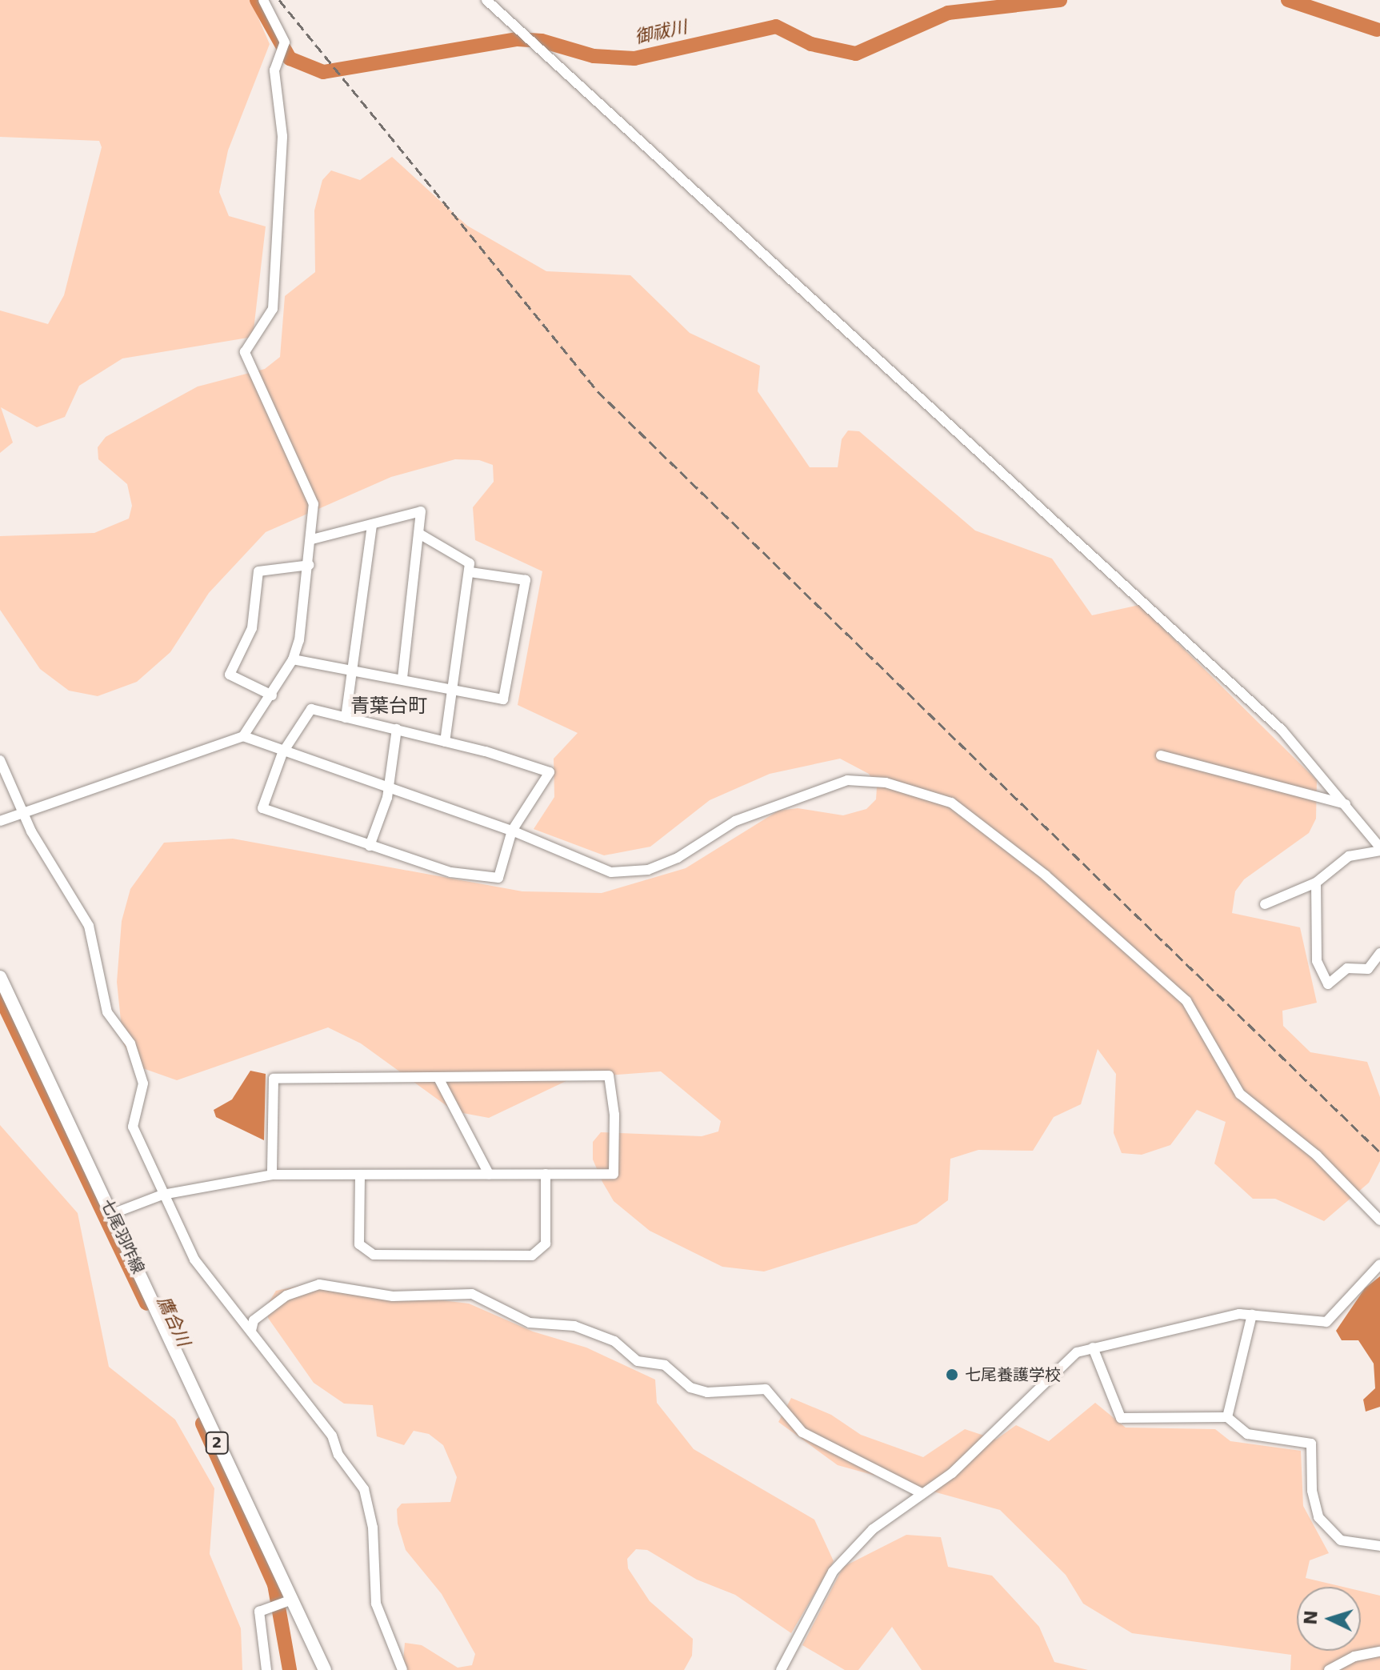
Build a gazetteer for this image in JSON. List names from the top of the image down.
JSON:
{
  "streets": {
    "main road": ["七尾羽咋線", "2"]
  },
  "districts": ["青葉台町"],
  "water": ["御祓川", "鷹合川"],
  "places": ["七尾養護学校"],
  "north": "left"
}
